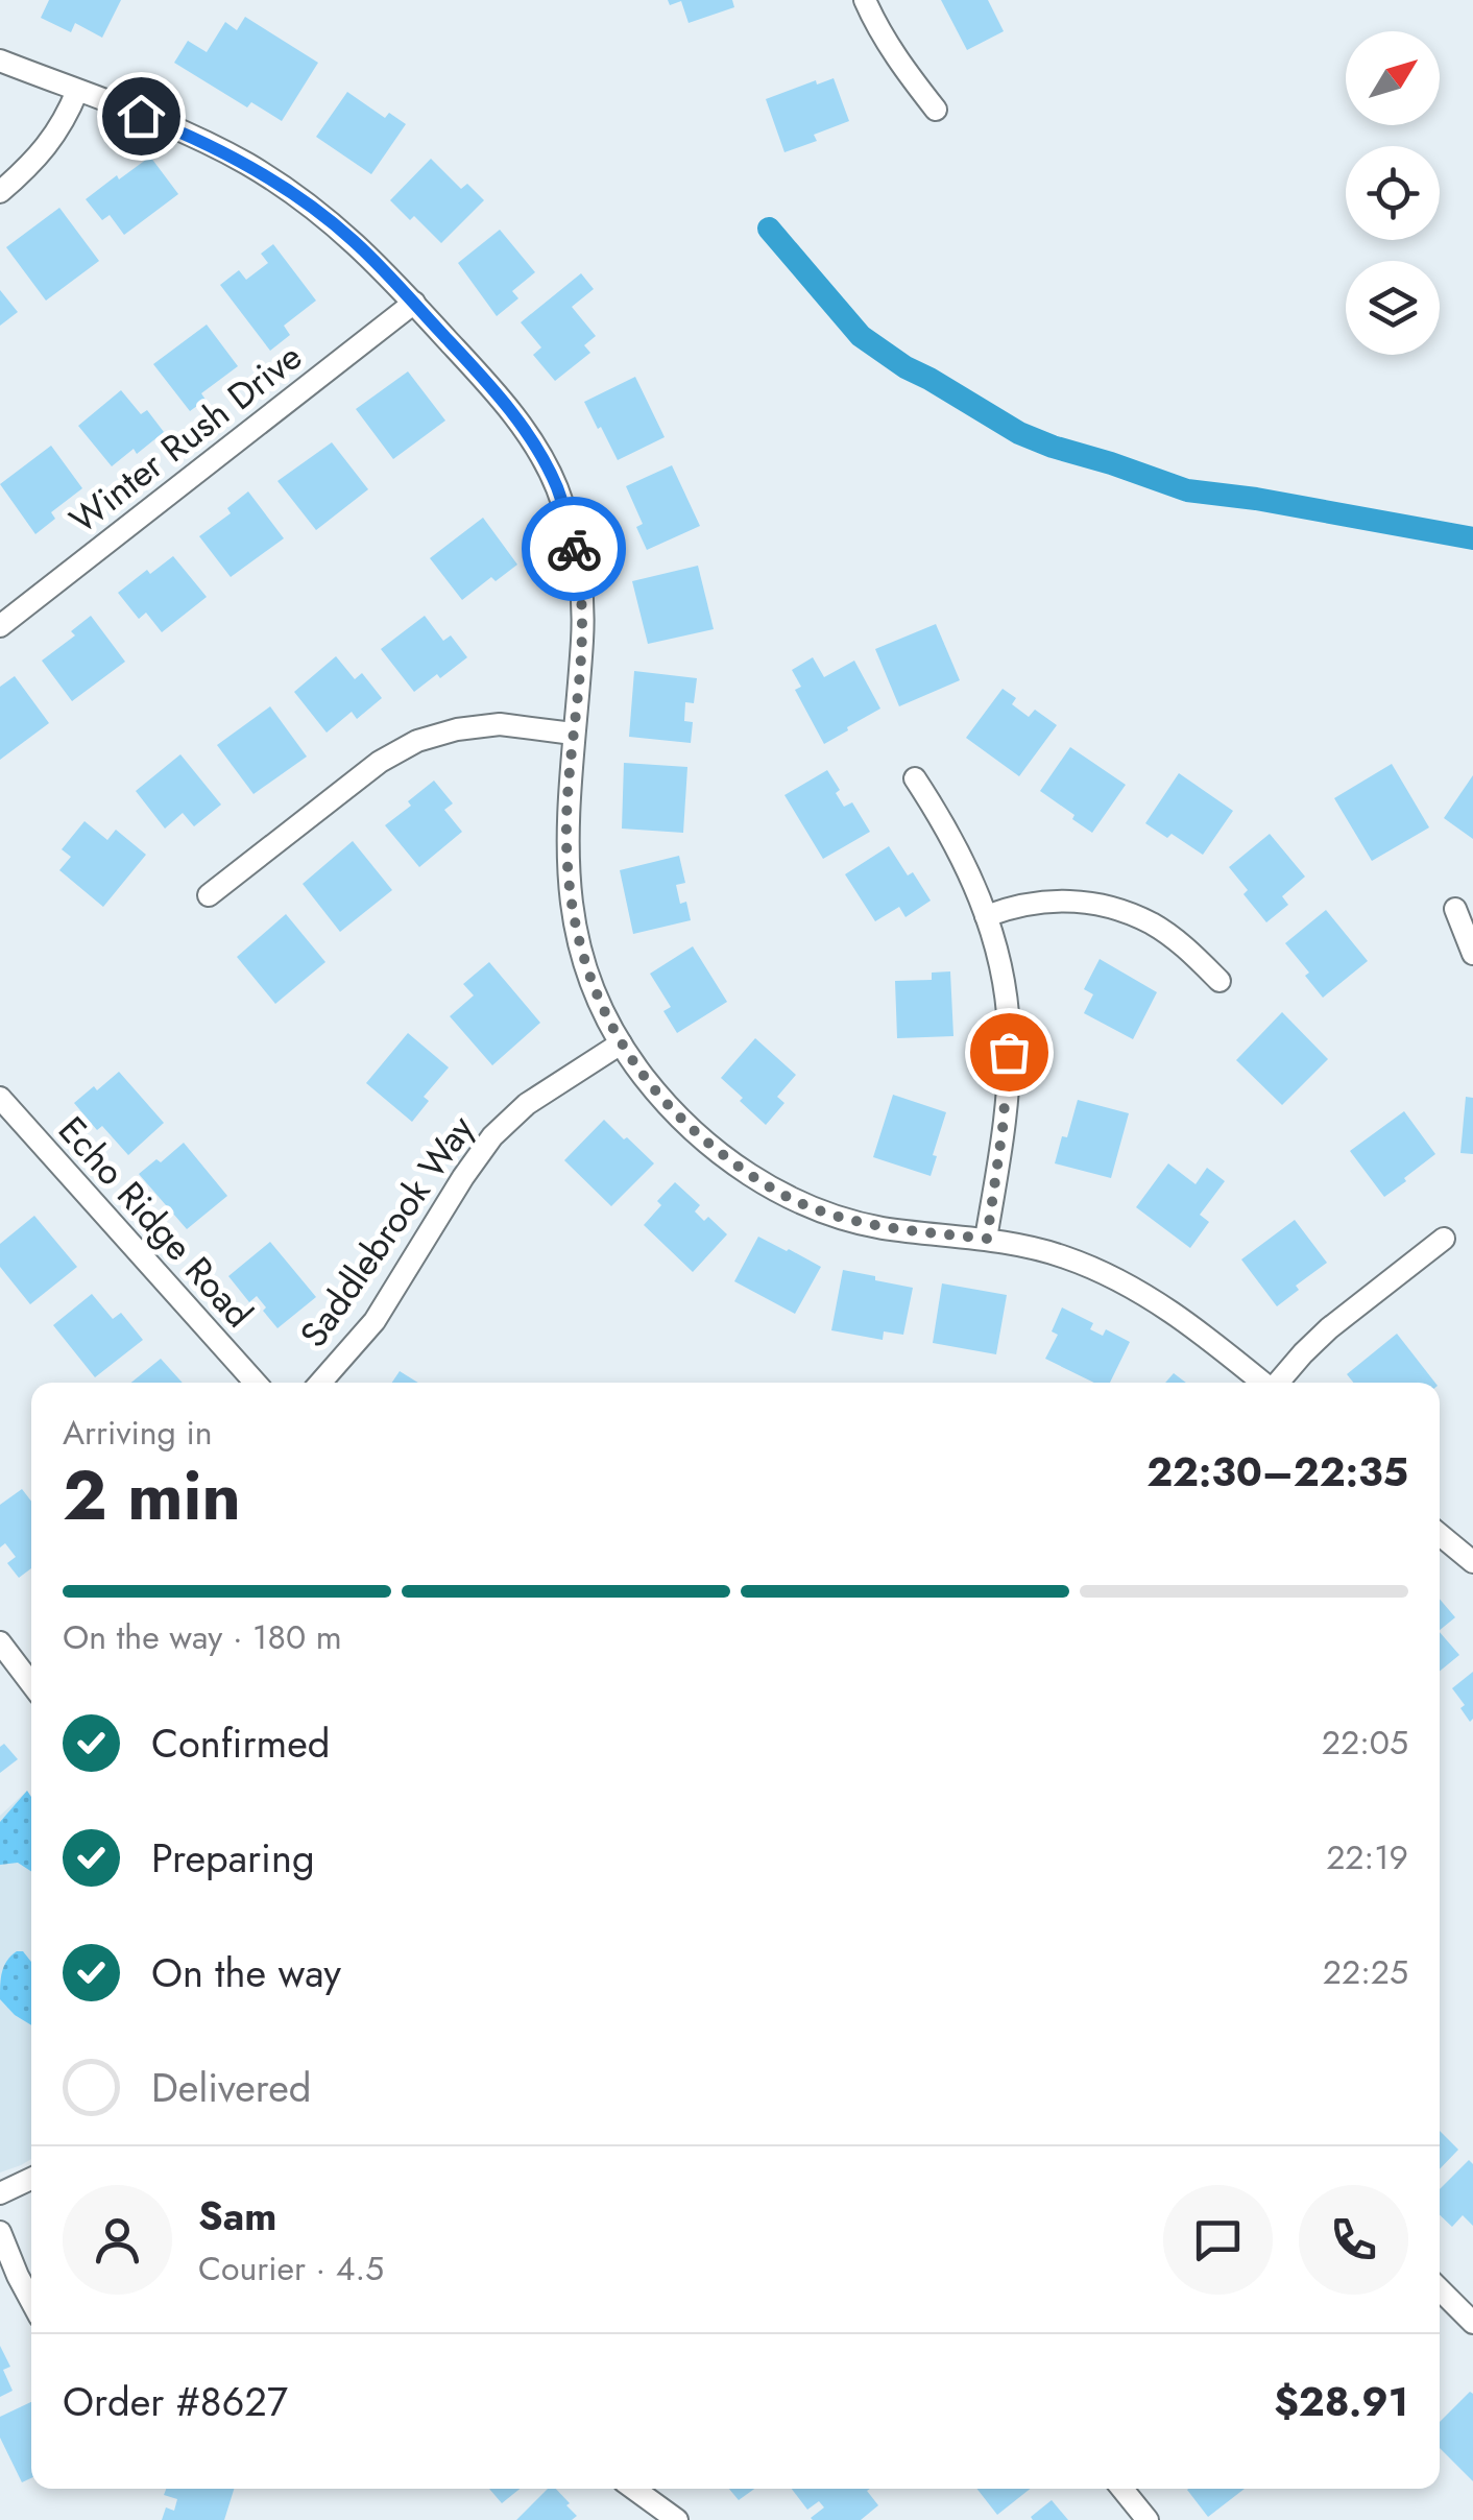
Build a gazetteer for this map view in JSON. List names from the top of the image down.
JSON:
{
  "streets": {
    "street": ["Winter Rush Drive", "Echo Ridge Road", "Saddlebrook Way"]
  },
  "north": "top right",
  "page": {
    "heading": ["2 min", "Arriving in", "22:30–22:35"],
    "panel": [
      "Sam",
      "Courier · 4.5",
      "Order #8627",
      "$28.91"
    ],
    "bar": "On the way · 180 m",
    "list": [
      ["Confirmed", "22:05"],
      ["Preparing", "22:19"],
      ["On the way", "22:25"],
      "Delivered"
    ]
  }
}
